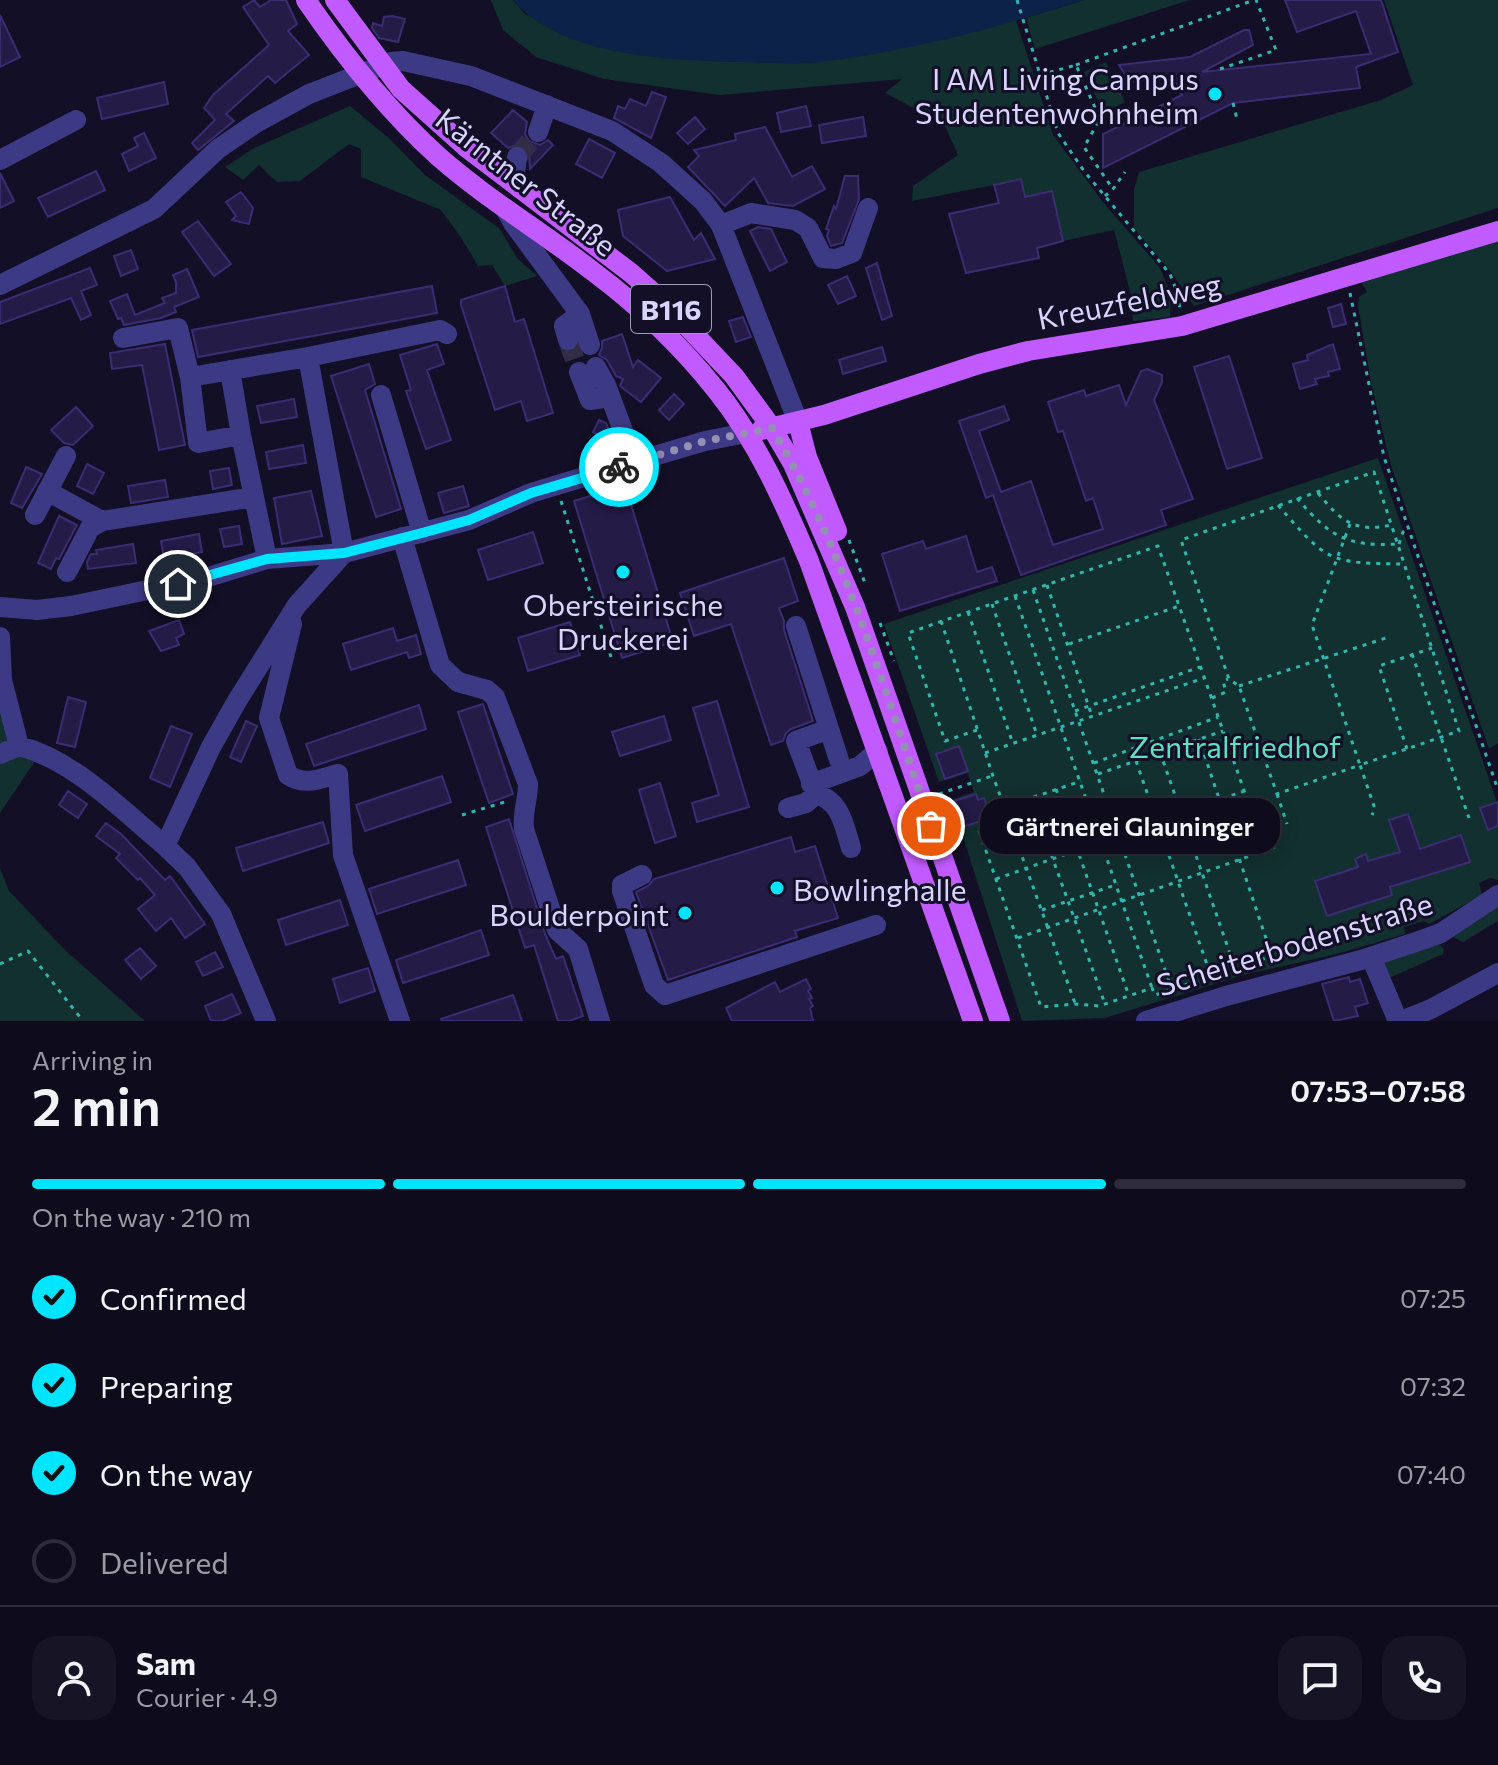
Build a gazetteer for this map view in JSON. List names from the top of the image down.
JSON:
{
  "streets": {
    "main road": ["Kärntner Straße", "Kreuzfeldweg", "B116"],
    "street": ["Scheiterbodenstraße"]
  },
  "crossings": [
    ["Kärntner Straße", "Kreuzfeldweg"]
  ],
  "parks": ["Zentralfriedhof"],
  "places": [
    "I AM Living Campus Studentenwohnheim",
    "Obersteirische Druckerei",
    "Gärtnerei Glauninger",
    "Bowlinghalle",
    "Boulderpoint"
  ],
  "page": {
    "bubble": "Gärtnerei Glauninger",
    "heading": ["2 min", "Arriving in", "07:53–07:58"],
    "panel": ["Sam", "Courier · 4.9"],
    "bar": "On the way · 210 m",
    "list": [
      ["Confirmed", "07:25"],
      ["Preparing", "07:32"],
      ["On the way", "07:40"],
      "Delivered"
    ]
  }
}
